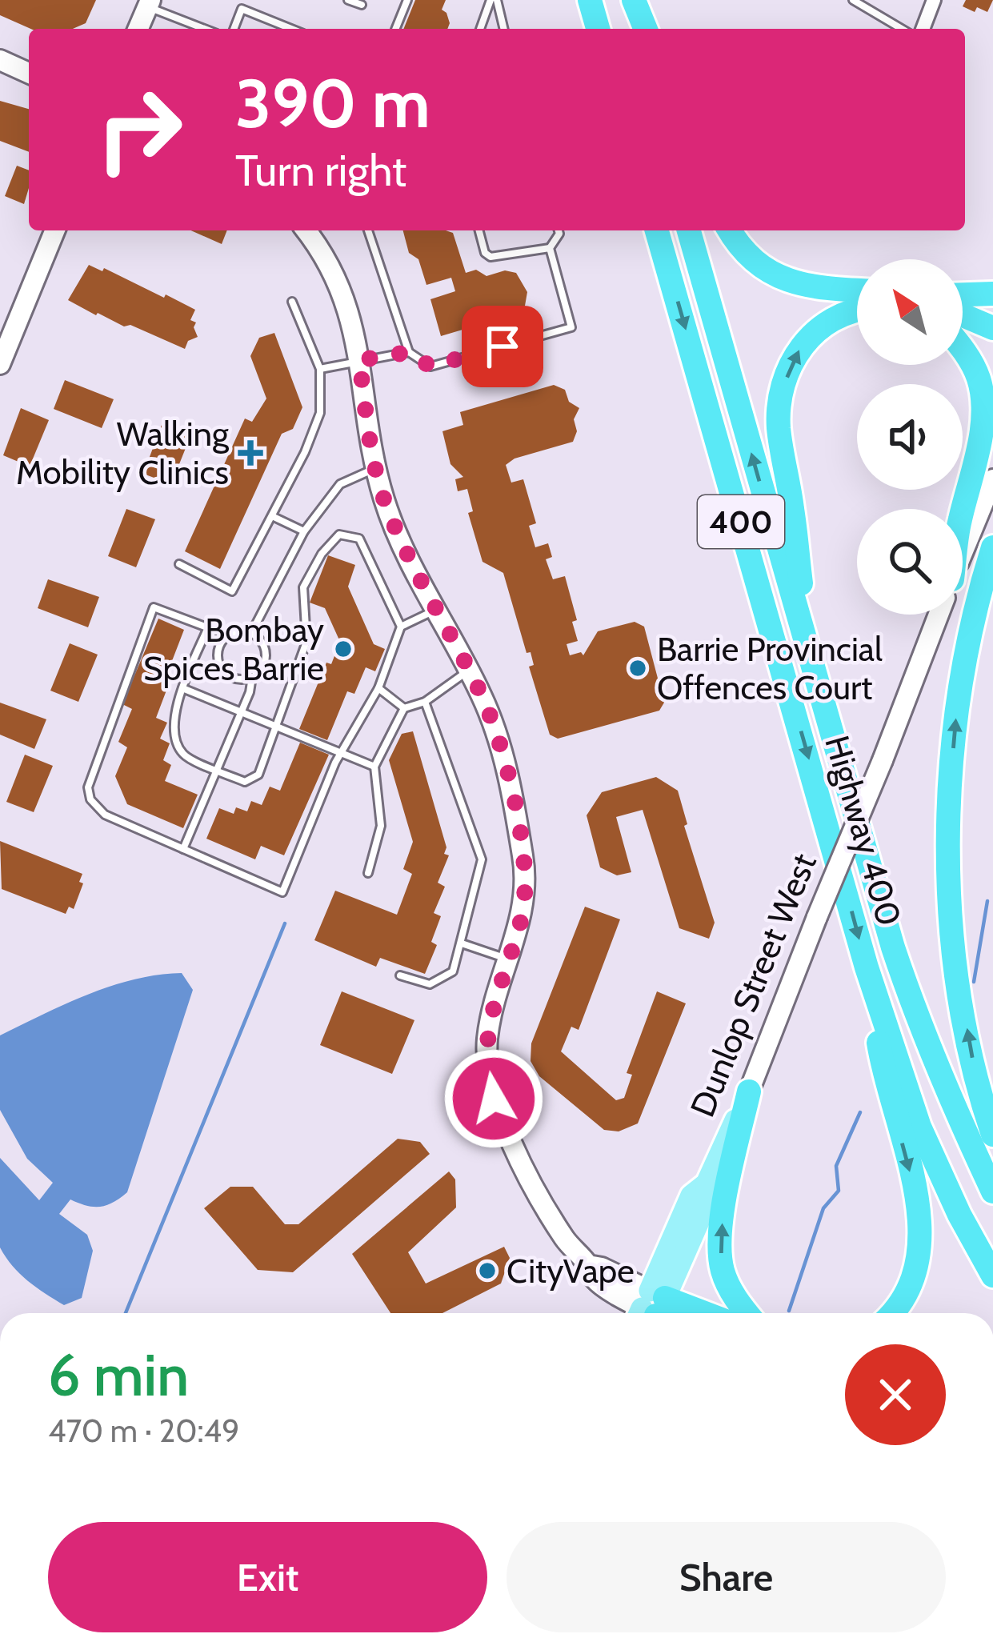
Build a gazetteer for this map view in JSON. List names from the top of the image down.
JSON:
{
  "streets": {
    "highway": ["400", "Highway 400"],
    "main road": ["Dunlop Street West"]
  },
  "places": {
    "health": ["Walking Mobility Clinics"],
    "other": ["Bombay Spices Barrie", "Barrie Provincial Offences Court", "CityVape"]
  },
  "north": "top left",
  "page": {
    "turn": ["390 m", "Turn right"],
    "heading": ["6 min", "470 m · 20:49"],
    "buttons": ["Exit", "Share"]
  }
}
